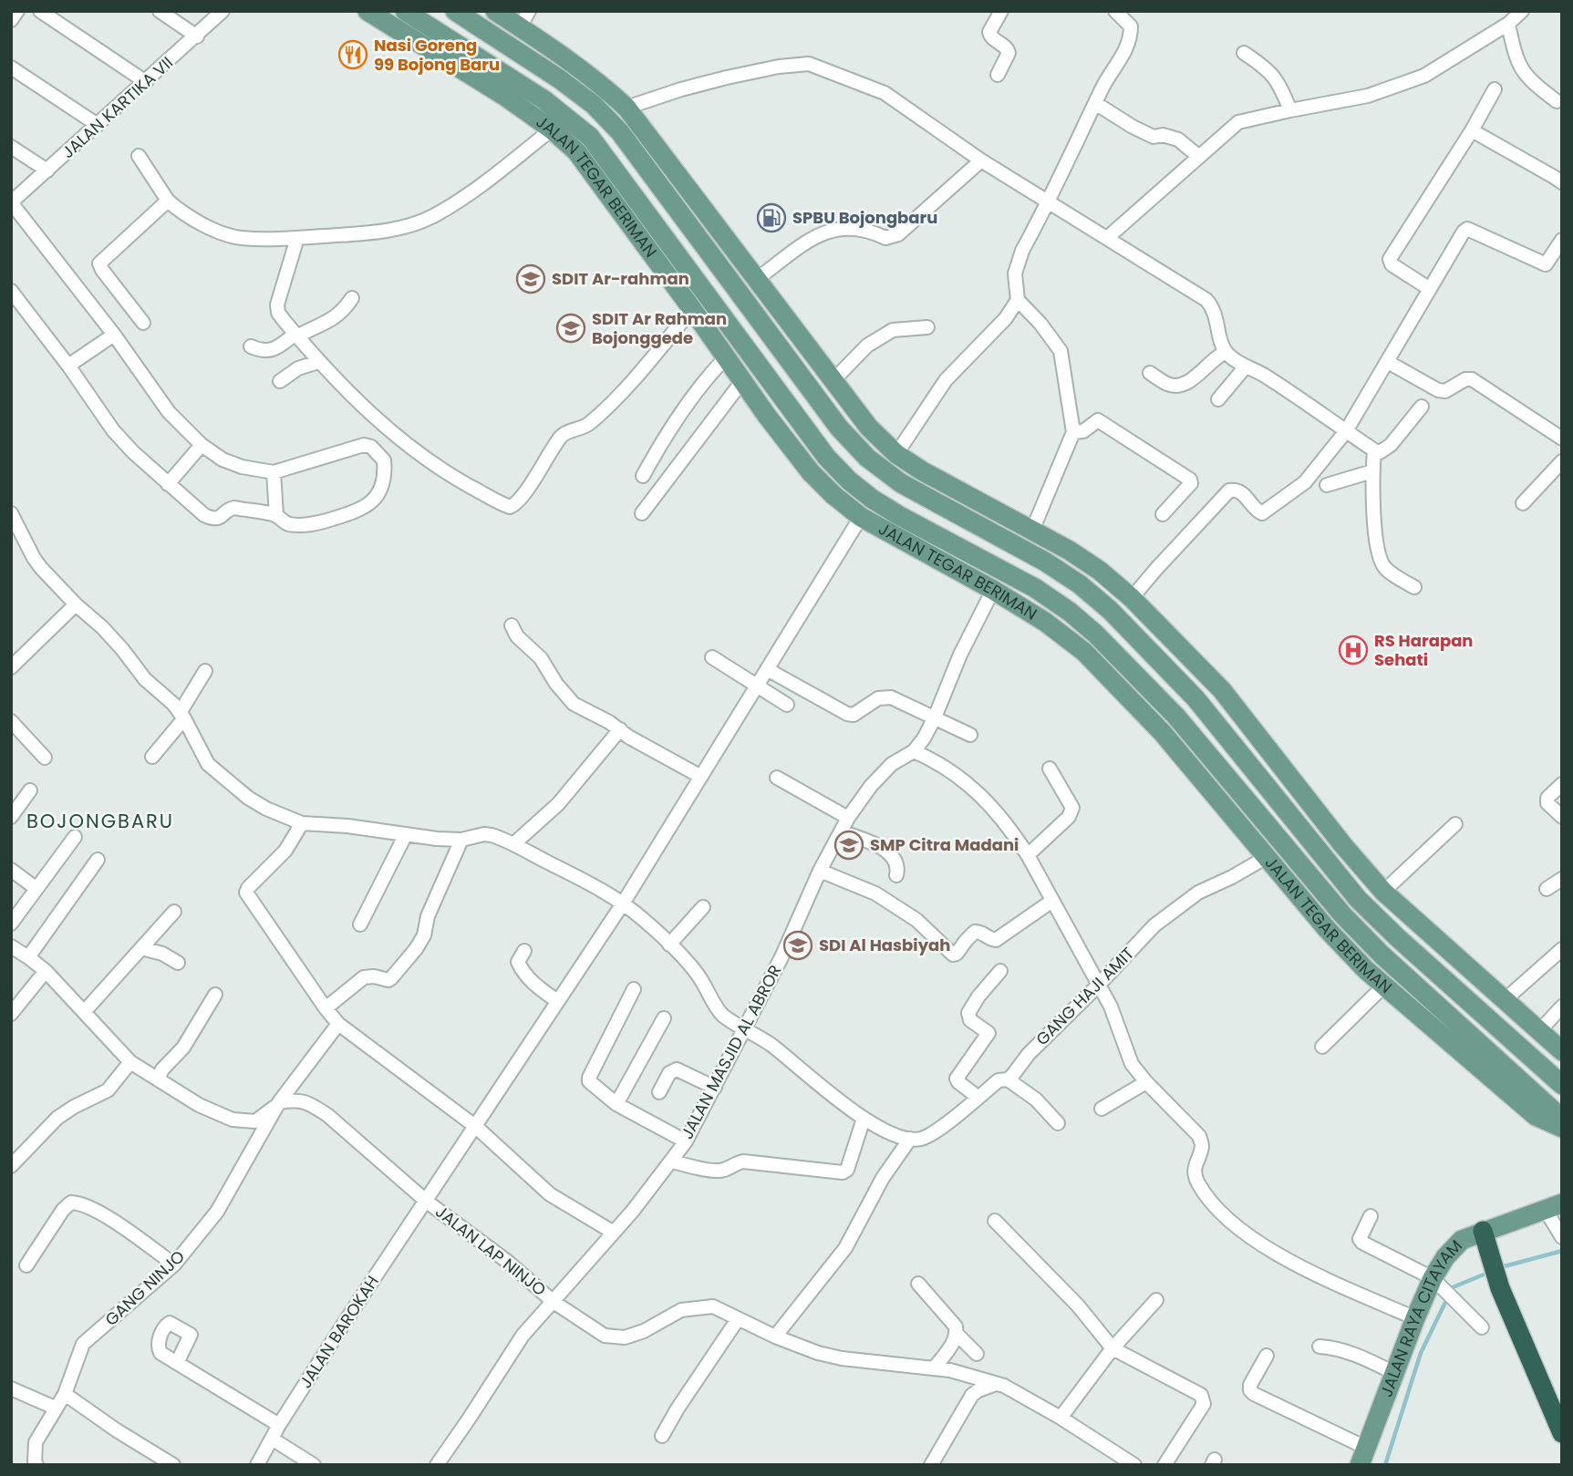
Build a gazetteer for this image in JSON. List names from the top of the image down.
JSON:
{
  "streets": {
    "main road": ["JALAN TEGAR BERIMAN", "JALAN RAYA CITAYAM"],
    "street": [
      "JALAN KARTIKA VII",
      "GANG HAJI AMIT",
      "JALAN MASJID AL ABROR",
      "JALAN LAP NINJO",
      "GANG NINJO",
      "JALAN BAROKAH"
    ]
  },
  "crossings": [
    ["JALAN TEGAR BERIMAN", "GANG HAJI AMIT"],
    ["JALAN TEGAR BERIMAN", "JALAN MASJID AL ABROR"],
    ["JALAN TEGAR BERIMAN", "JALAN BAROKAH"],
    ["JALAN MASJID AL ABROR", "JALAN LAP NINJO"],
    ["JALAN LAP NINJO", "GANG NINJO"],
    ["JALAN LAP NINJO", "JALAN BAROKAH"]
  ],
  "districts": ["BOJONGBARU"],
  "places": {
    "restaurant": ["Nasi Goreng 99 Bojong Baru"],
    "fuel station": ["SPBU Bojongbaru"],
    "school or university": [
      "SDIT Ar-rahman",
      "SDIT Ar Rahman Bojonggede",
      "SMP Citra Madani",
      "SDI Al Hasbiyah"
    ],
    "hospital": ["RS Harapan Sehati"]
  }
}
